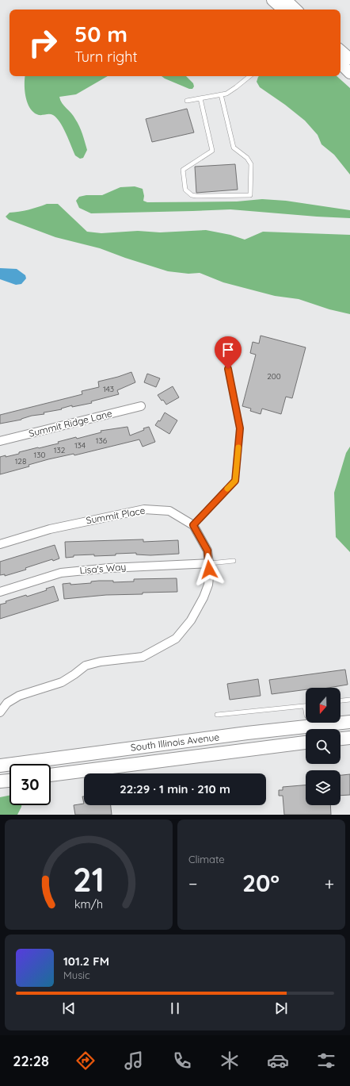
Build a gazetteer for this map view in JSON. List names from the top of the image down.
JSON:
{
  "streets": {
    "highway": ["South Illinois Avenue"],
    "street": ["Summit Ridge Lane", "Summit Place", "Lisa's Way"]
  },
  "crossings": [
    ["Summit Place", "Lisa's Way"]
  ],
  "house_numbers": [
    "200",
    "143",
    "136",
    "134",
    "132",
    "130",
    "128"
  ],
  "north": "bottom",
  "page": {
    "turn": ["50 m", "Turn right"],
    "limit": "30",
    "trip": "22:29 · 1 min · 210 m",
    "tile": "Climate",
    "heat": ["−", "20°", "+"],
    "song": ["101.2 FM", "Music"],
    "tabs": "22:28",
    "gauge": ["21", "km/h"]
  }
}
